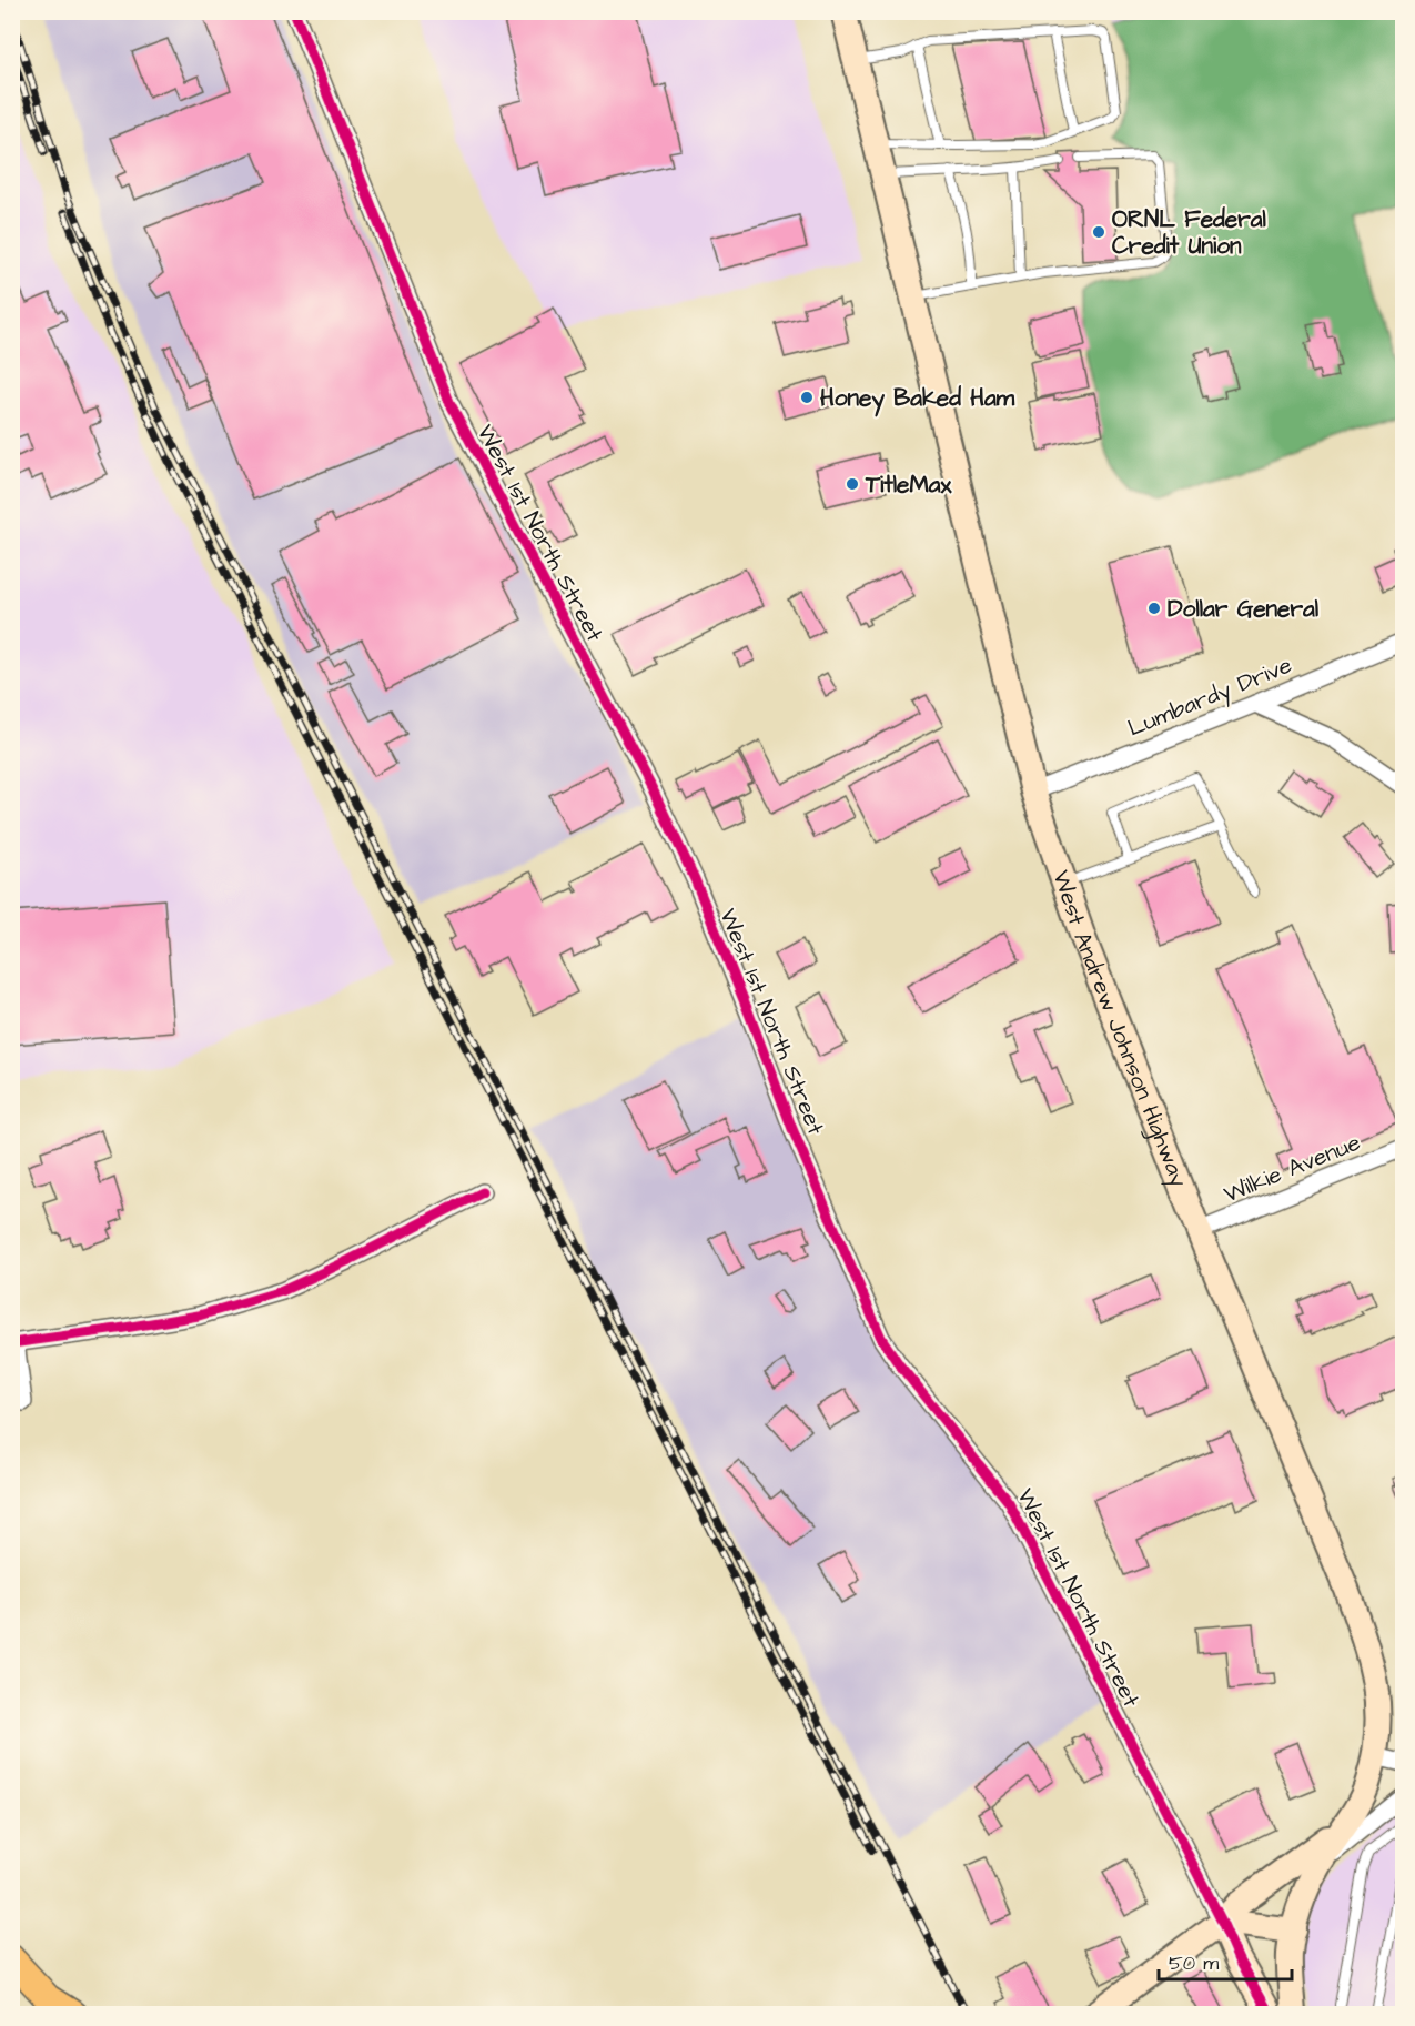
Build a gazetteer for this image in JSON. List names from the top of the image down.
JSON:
{
  "streets": {
    "main road": ["West 1st North Street", "West Andrew Johnson Highway"],
    "street": ["Lumbardy Drive", "Wilkie Avenue"]
  },
  "crossings": [
    ["Lumbardy Drive", "West Andrew Johnson Highway"],
    ["West Andrew Johnson Highway", "Wilkie Avenue"]
  ],
  "places": [
    "ORNL Federal Credit Union",
    "Honey Baked Ham",
    "TitleMax",
    "Dollar General"
  ],
  "scale_bar": "50 m"
}
